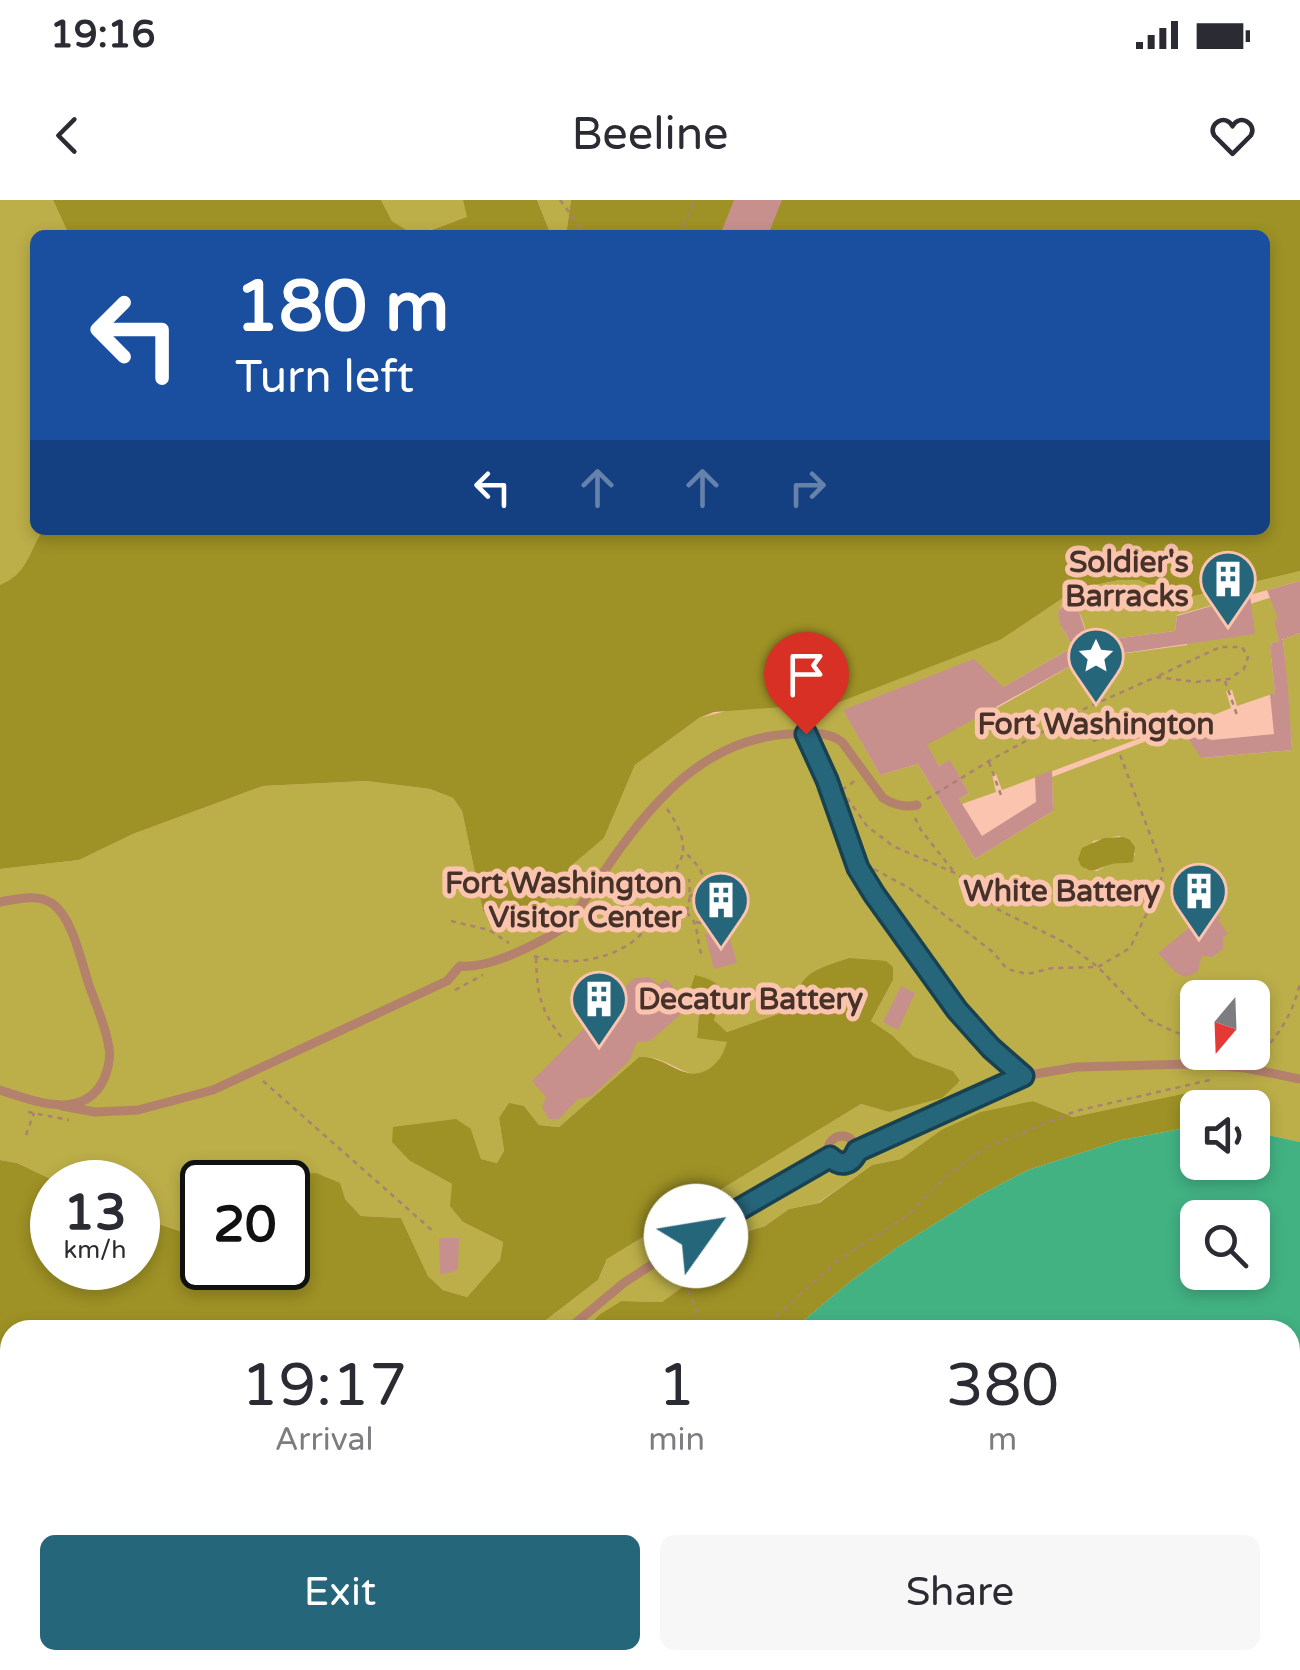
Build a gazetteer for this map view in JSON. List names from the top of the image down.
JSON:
{
  "places": {
    "building": [
      "Soldier's Barracks",
      "White Battery",
      "Fort Washington Visitor Center",
      "Decatur Battery"
    ],
    "place": ["Fort Washington"]
  },
  "north": "bottom",
  "page": {
    "status": "19:16",
    "header": "Beeline",
    "turn": ["180 m", "Turn left"],
    "speed": "13 km/h",
    "limit": "20",
    "eta": [
      "19:17",
      "Arrival",
      "1",
      "min",
      "380",
      "m"
    ],
    "buttons": ["Exit", "Share"]
  }
}
